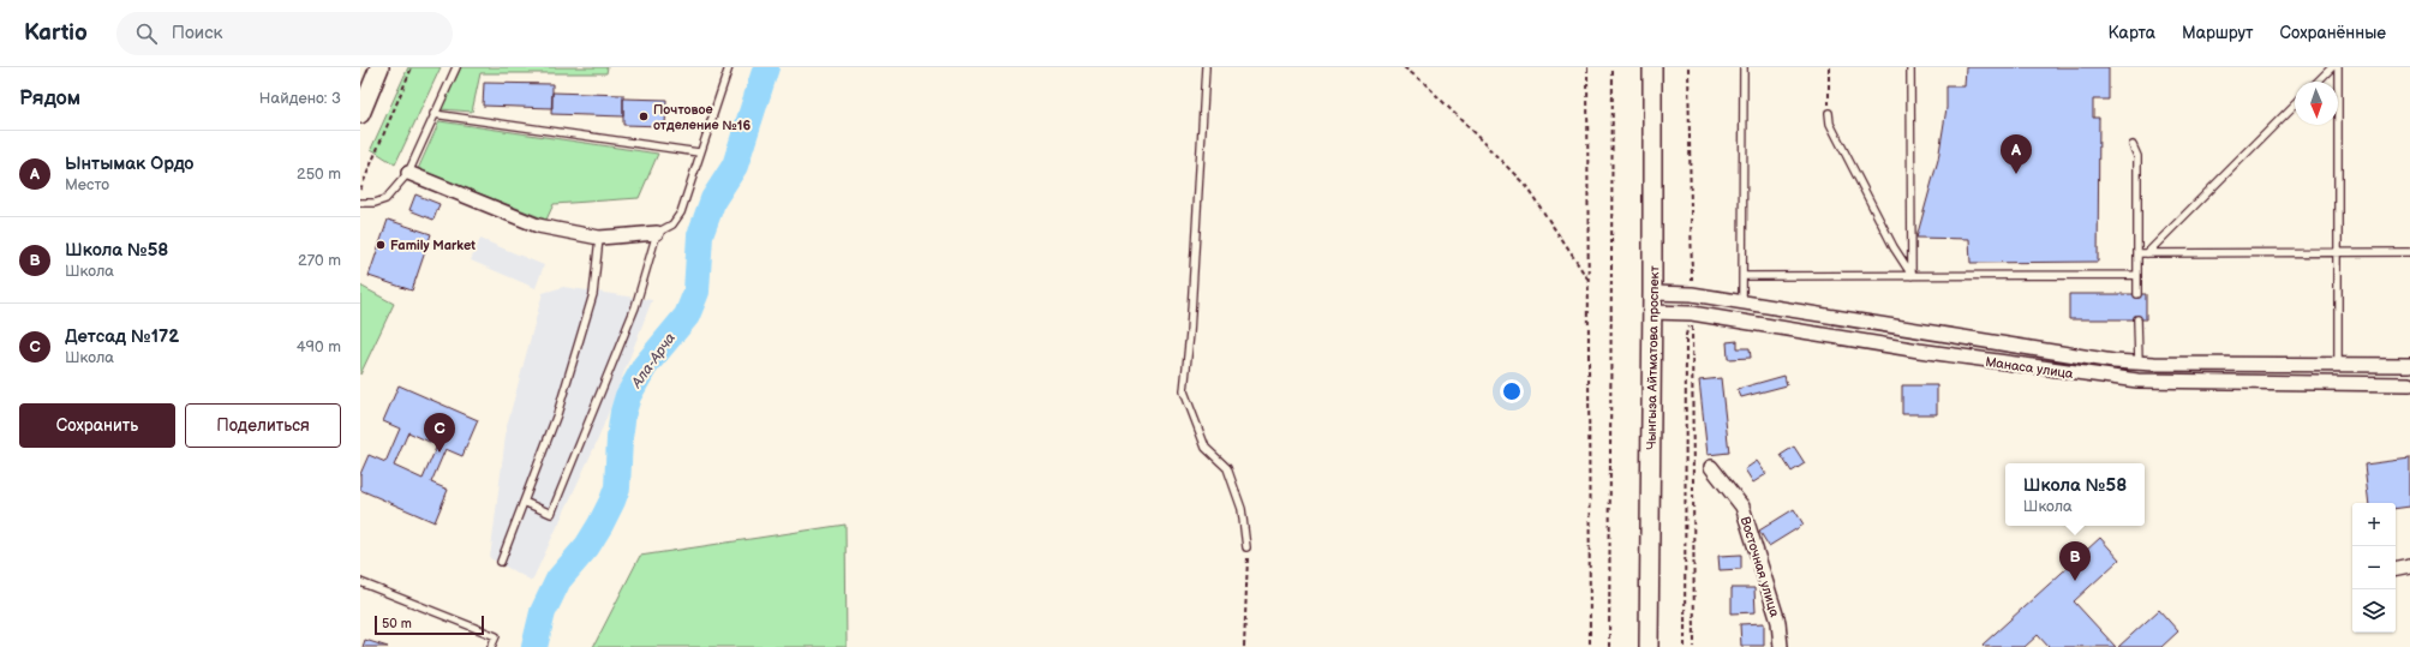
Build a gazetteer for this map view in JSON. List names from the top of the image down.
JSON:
{
  "streets": {
    "main road": ["Чынгыза Айтматова проспект"],
    "street": ["Манаса улица", "Восточная улица"]
  },
  "crossings": [
    ["Чынгыза Айтматова проспект", "Манаса улица"]
  ],
  "water": ["Ала-Арча"],
  "places": ["Почтовое отделение №16", "Family Market"],
  "scale_bar": "50 m",
  "north": "bottom",
  "page": {
    "header": "Kartio",
    "search": "Поиск",
    "nav": ["Карта", "Маршрут", "Сохранённые"],
    "heading": ["Рядом", "Найдено: 3"],
    "list": [
      {
        "mark": "A",
        "name": "Ынтымак Ордо",
        "note": "Место",
        "value": "250 m"
      },
      {
        "mark": "B",
        "name": "Школа №58",
        "note": "Школа",
        "value": "270 m"
      },
      {
        "mark": "C",
        "name": "Детсад №172",
        "note": "Школа",
        "value": "490 m"
      }
    ],
    "pins": ["A", "C", "B"],
    "buttons": ["Сохранить", "Поделиться"],
    "popup": ["Школа №58", "Школа"],
    "map_buttons": ["+", "−"],
    "scale": "50 m"
  }
}
